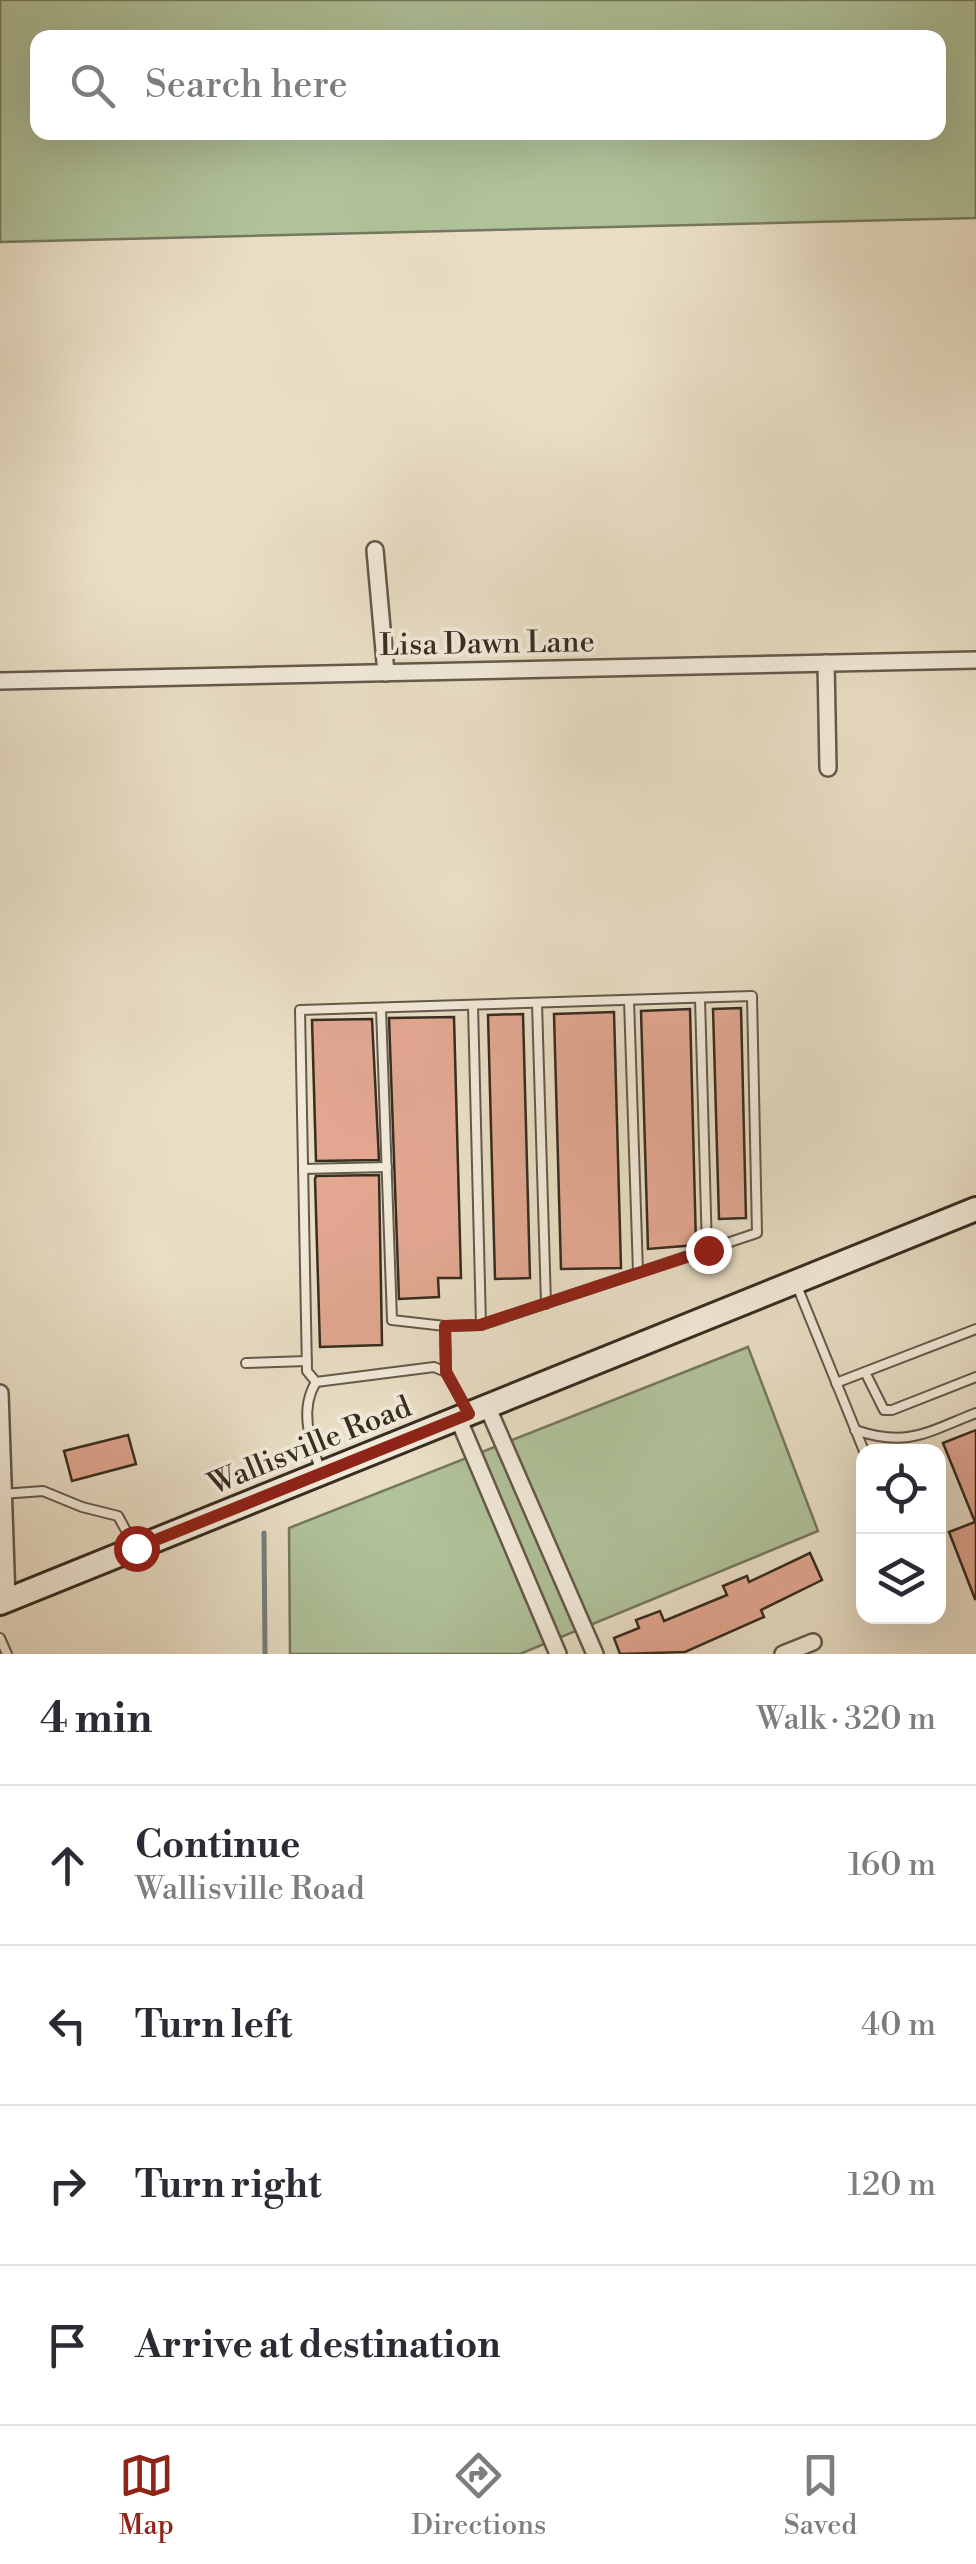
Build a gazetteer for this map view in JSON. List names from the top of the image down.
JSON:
{
  "streets": {
    "main road": ["Wallisville Road"],
    "street": ["Lisa Dawn Lane"]
  },
  "page": {
    "search": "Search here",
    "heading": ["4 min", "Walk · 320 m"],
    "list": [
      ["Continue", "Wallisville Road", "160 m"],
      ["Turn left", "40 m"],
      ["Turn right", "120 m"],
      "Arrive at destination"
    ],
    "nav": ["Map", "Directions", "Saved"]
  }
}
